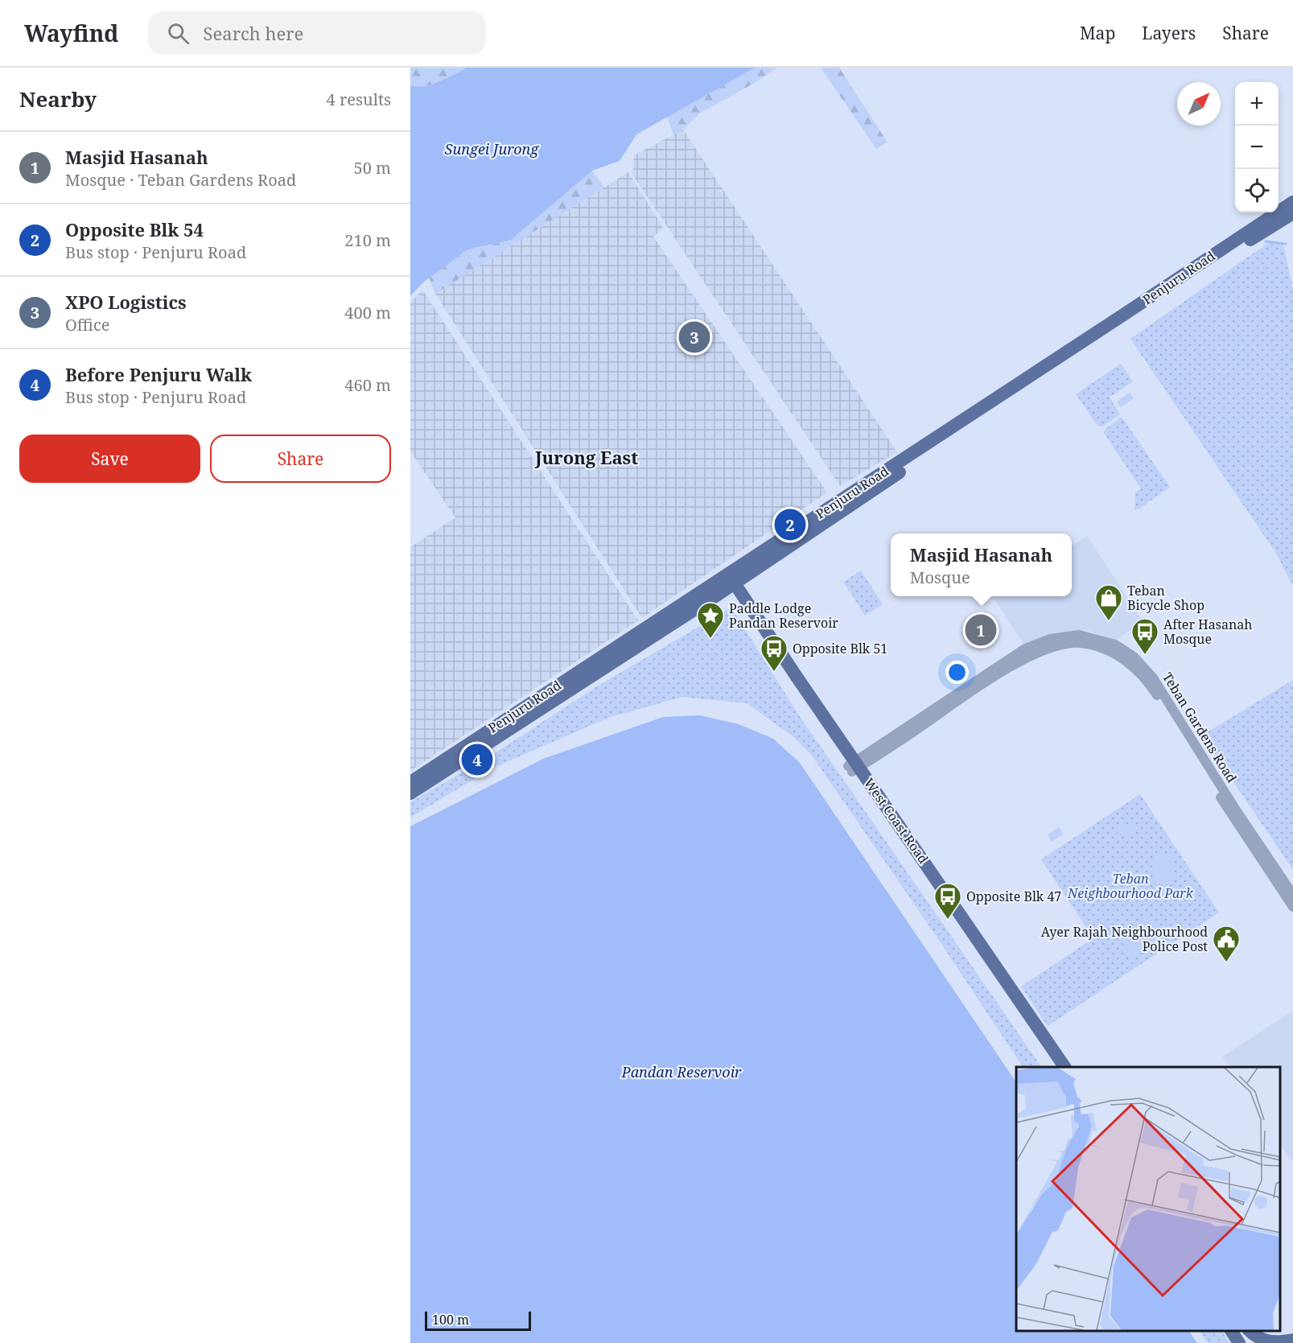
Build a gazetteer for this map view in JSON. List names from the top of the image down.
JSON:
{
  "streets": {
    "main road": ["Penjuru Road", "West Coast Road"],
    "street": ["Teban Gardens Road"]
  },
  "crossings": [
    ["Penjuru Road", "West Coast Road"],
    ["Teban Gardens Road", "West Coast Road"]
  ],
  "districts": ["Jurong East"],
  "water": ["Sungei Jurong", "Pandan Reservoir"],
  "parks": ["Teban Neighbourhood Park"],
  "places": {
    "shop": ["Teban Bicycle Shop"],
    "place": ["Paddle Lodge Pandan Reservoir"],
    "bus stop": ["After Hasanah Mosque", "Opposite Blk 51", "Opposite Blk 47"],
    "public building": ["Ayer Rajah Neighbourhood Police Post"]
  },
  "scale_bar": "100 m",
  "north": "top right",
  "page": {
    "header": "Wayfind",
    "search": "Search here",
    "nav": ["Map", "Layers", "Share"],
    "heading": ["Nearby", "4 results"],
    "map_buttons": ["+", "−"],
    "list": [
      {
        "mark": "1",
        "name": "Masjid Hasanah",
        "note": "Mosque · Teban Gardens Road",
        "value": "50 m"
      },
      {
        "mark": "2",
        "name": "Opposite Blk 54",
        "note": "Bus stop · Penjuru Road",
        "value": "210 m"
      },
      {
        "mark": "3",
        "name": "XPO Logistics",
        "note": "Office",
        "value": "400 m"
      },
      {
        "mark": "4",
        "name": "Before Penjuru Walk",
        "note": "Bus stop · Penjuru Road",
        "value": "460 m"
      }
    ],
    "pins": [
      "3",
      "2",
      "1",
      "4"
    ],
    "buttons": ["Save", "Share"],
    "popup": ["Masjid Hasanah", "Mosque"],
    "scale": "100 m"
  }
}
